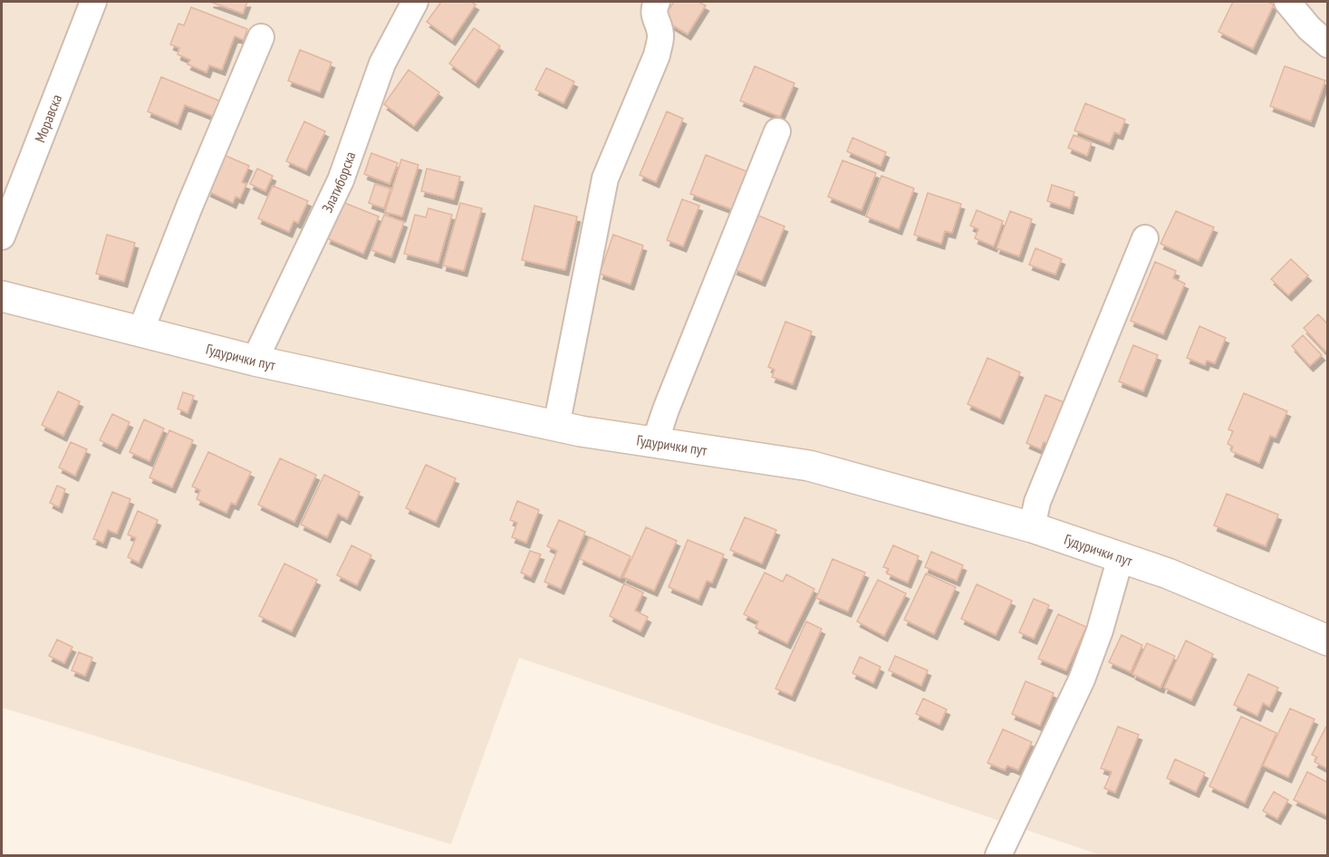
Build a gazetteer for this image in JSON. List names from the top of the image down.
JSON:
{
  "streets": {
    "street": ["Моравска", "Златиборска", "Гудурички пут"]
  },
  "crossings": [
    ["Златиборска", "Гудурички пут"]
  ]
}
